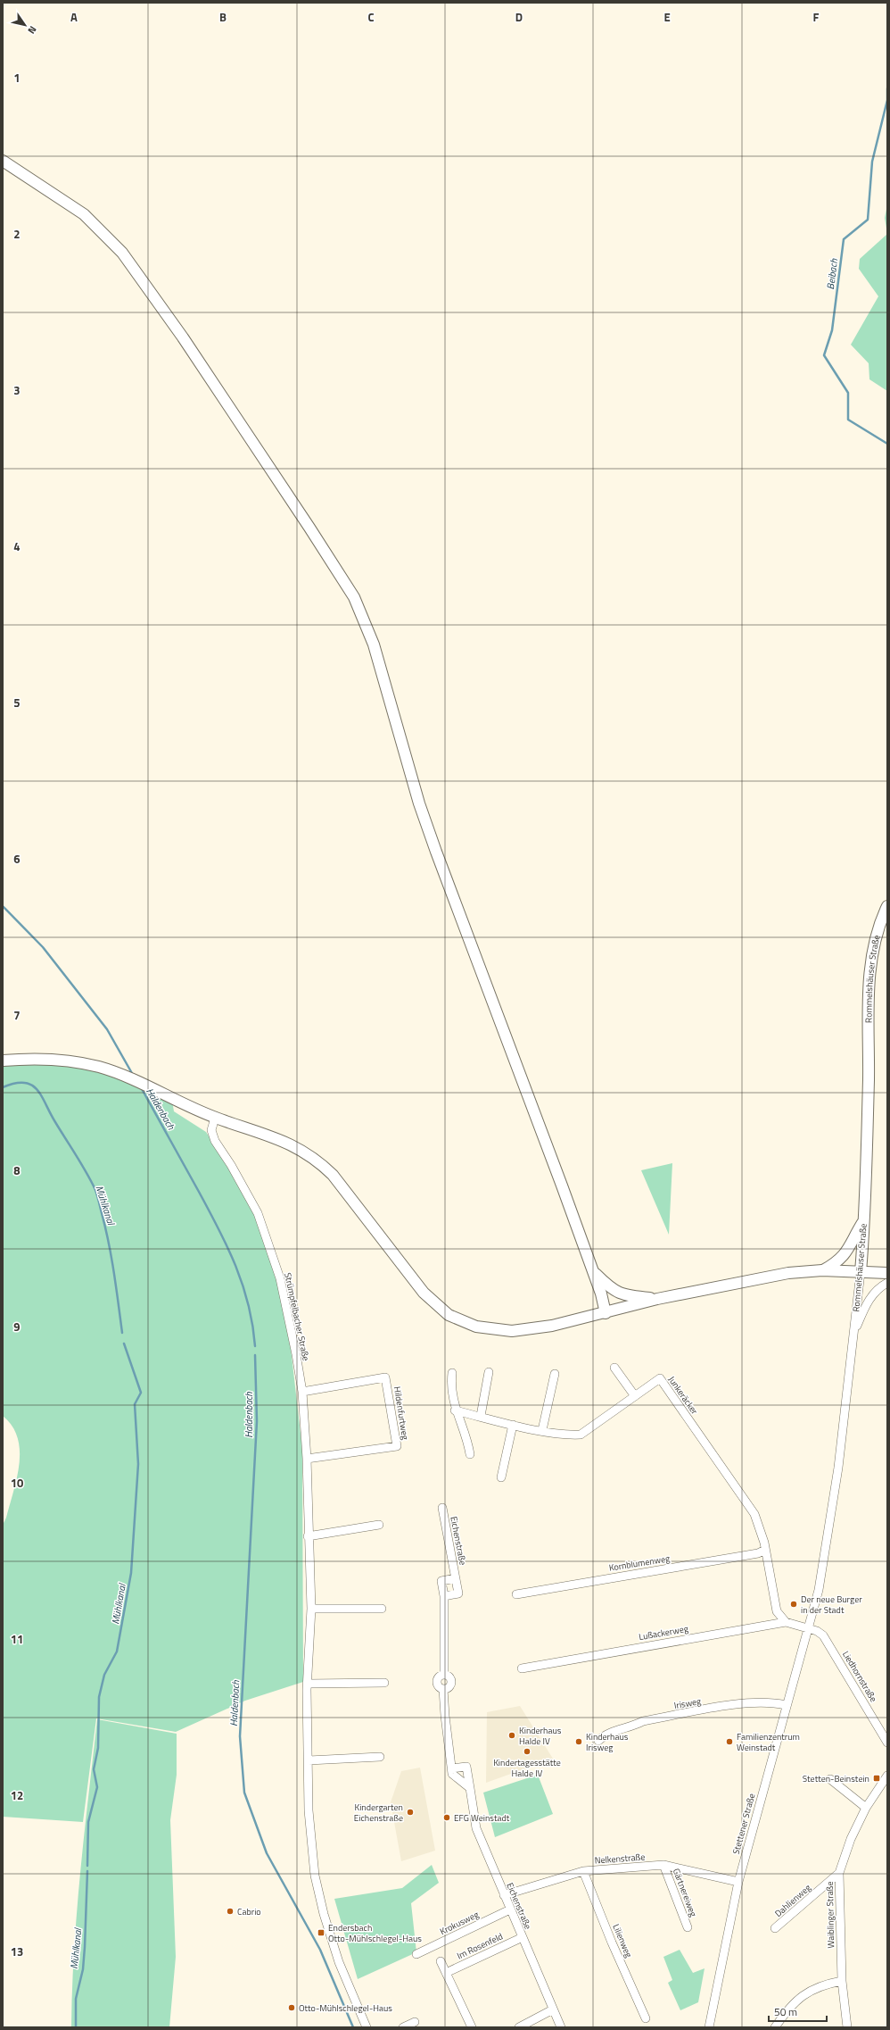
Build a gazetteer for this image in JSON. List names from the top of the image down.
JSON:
{
  "streets": {
    "main road": ["Rommelshäuser Straße"],
    "street": [
      "Strümpfelbacher Straße",
      "Junkeräcker",
      "Hildenfurtweg",
      "Eichenstraße",
      "Kornblumenweg",
      "Lußackerweg",
      "Liedhornstraße",
      "Irisweg",
      "Stettener Straße",
      "Nelkenstraße",
      "Gärtnereiweg",
      "Dahlienweg",
      "Waiblinger Straße",
      "Krokusweg",
      "Lilienweg",
      "Im Rosenfeld"
    ]
  },
  "crossings": [
    ["Rommelshäuser Straße", "Lußackerweg"],
    ["Rommelshäuser Straße", "Liedhornstraße"],
    ["Rommelshäuser Straße", "Stettener Straße"],
    ["Strümpfelbacher Straße", "Hildenfurtweg"],
    ["Junkeräcker", "Kornblumenweg"],
    ["Junkeräcker", "Lußackerweg"],
    ["Eichenstraße", "Nelkenstraße"],
    ["Eichenstraße", "Krokusweg"],
    ["Eichenstraße", "Im Rosenfeld"],
    ["Lußackerweg", "Liedhornstraße"],
    ["Lußackerweg", "Stettener Straße"],
    ["Liedhornstraße", "Stettener Straße"],
    ["Irisweg", "Stettener Straße"],
    ["Stettener Straße", "Nelkenstraße"],
    ["Nelkenstraße", "Gärtnereiweg"],
    ["Nelkenstraße", "Lilienweg"],
    ["Dahlienweg", "Waiblinger Straße"]
  ],
  "water": ["Beibach", "Haldenbach", "Mühlkanal"],
  "places": {
    "other": [
      "Der neue Burger in der Stadt",
      "Kinderhaus Halde IV",
      "Kinderhaus Irisweg",
      "Familienzentrum Weinstadt",
      "Kindertagesstätte Halde IV",
      "Kindergarten Eichenstraße",
      "EFG Weinstadt",
      "Cabrio",
      "Otto-Mühlschlegel-Haus"
    ],
    "transit": ["Stetten-Beinstein", "Endersbach Otto-Mühlschlegel-Haus"]
  },
  "scale_bar": "50 m",
  "north": "bottom right",
  "grid": {
    "columns": [
      "A",
      "B",
      "C",
      "D",
      "E",
      "F"
    ],
    "rows": [
      "1",
      "2",
      "3",
      "4",
      "5",
      "6",
      "7",
      "8",
      "9",
      "10",
      "11",
      "12",
      "13"
    ]
  }
}
